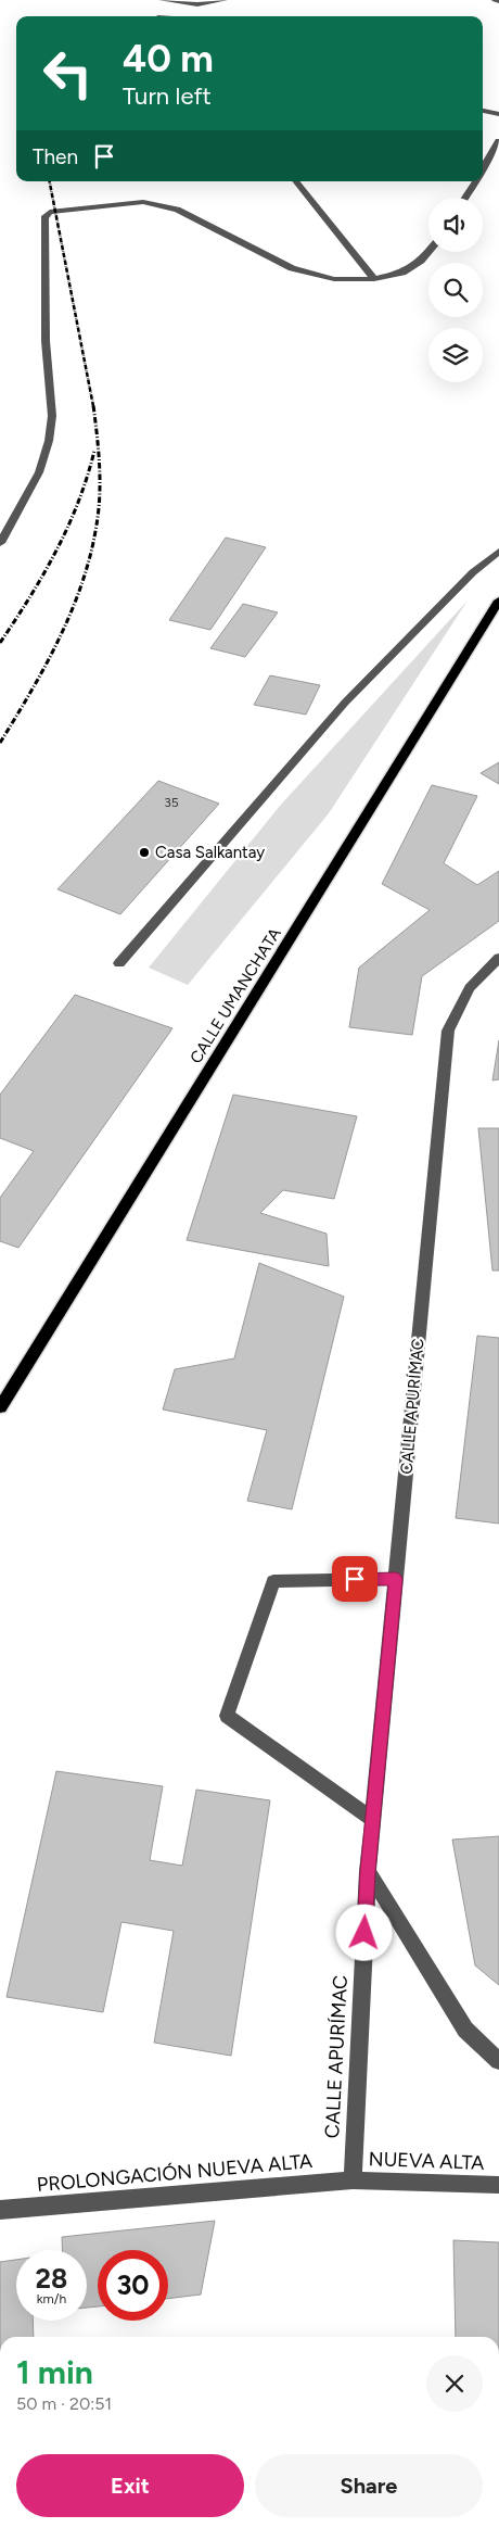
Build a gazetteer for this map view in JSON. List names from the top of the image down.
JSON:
{
  "streets": {
    "main road": ["CALLE UMANCHATA"],
    "street": ["CALLE APURÍMAC", "NUEVA ALTA", "PROLONGACIÓN NUEVA ALTA"]
  },
  "crossings": [
    ["CALLE APURÍMAC", "NUEVA ALTA"],
    ["CALLE APURÍMAC", "PROLONGACIÓN NUEVA ALTA"],
    ["NUEVA ALTA", "PROLONGACIÓN NUEVA ALTA"]
  ],
  "places": ["Casa Salkantay"],
  "house_numbers": ["35"],
  "page": {
    "turn": ["40 m", "Turn left"],
    "then": "Then",
    "speed": "28 km/h",
    "limit": "30",
    "heading": ["1 min", "50 m · 20:51"],
    "buttons": ["Exit", "Share"]
  }
}
